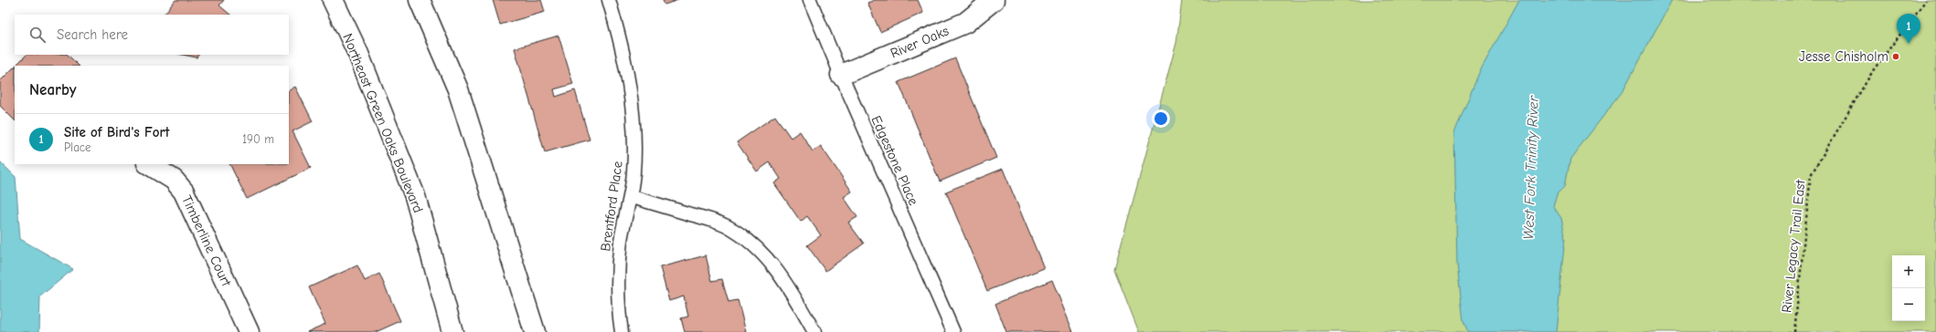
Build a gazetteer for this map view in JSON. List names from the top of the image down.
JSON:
{
  "streets": {
    "main road": ["River Oaks", "Northeast Green Oaks Boulevard", "Timberline Court"],
    "lane": ["Edgestone Place", "Brentford Place"],
    "path": ["River Legacy Trail East"]
  },
  "crossings": [
    ["River Oaks", "Edgestone Place"]
  ],
  "water": ["West Fork Trinity River"],
  "places": ["Jesse Chisholm"],
  "page": {
    "pins": "1",
    "search": "Search here",
    "heading": "Nearby",
    "list": [
      {
        "mark": "1",
        "name": "Site of Bird's Fort",
        "note": "Place",
        "value": "190 m"
      }
    ],
    "map_buttons": ["+", "−"]
  }
}
